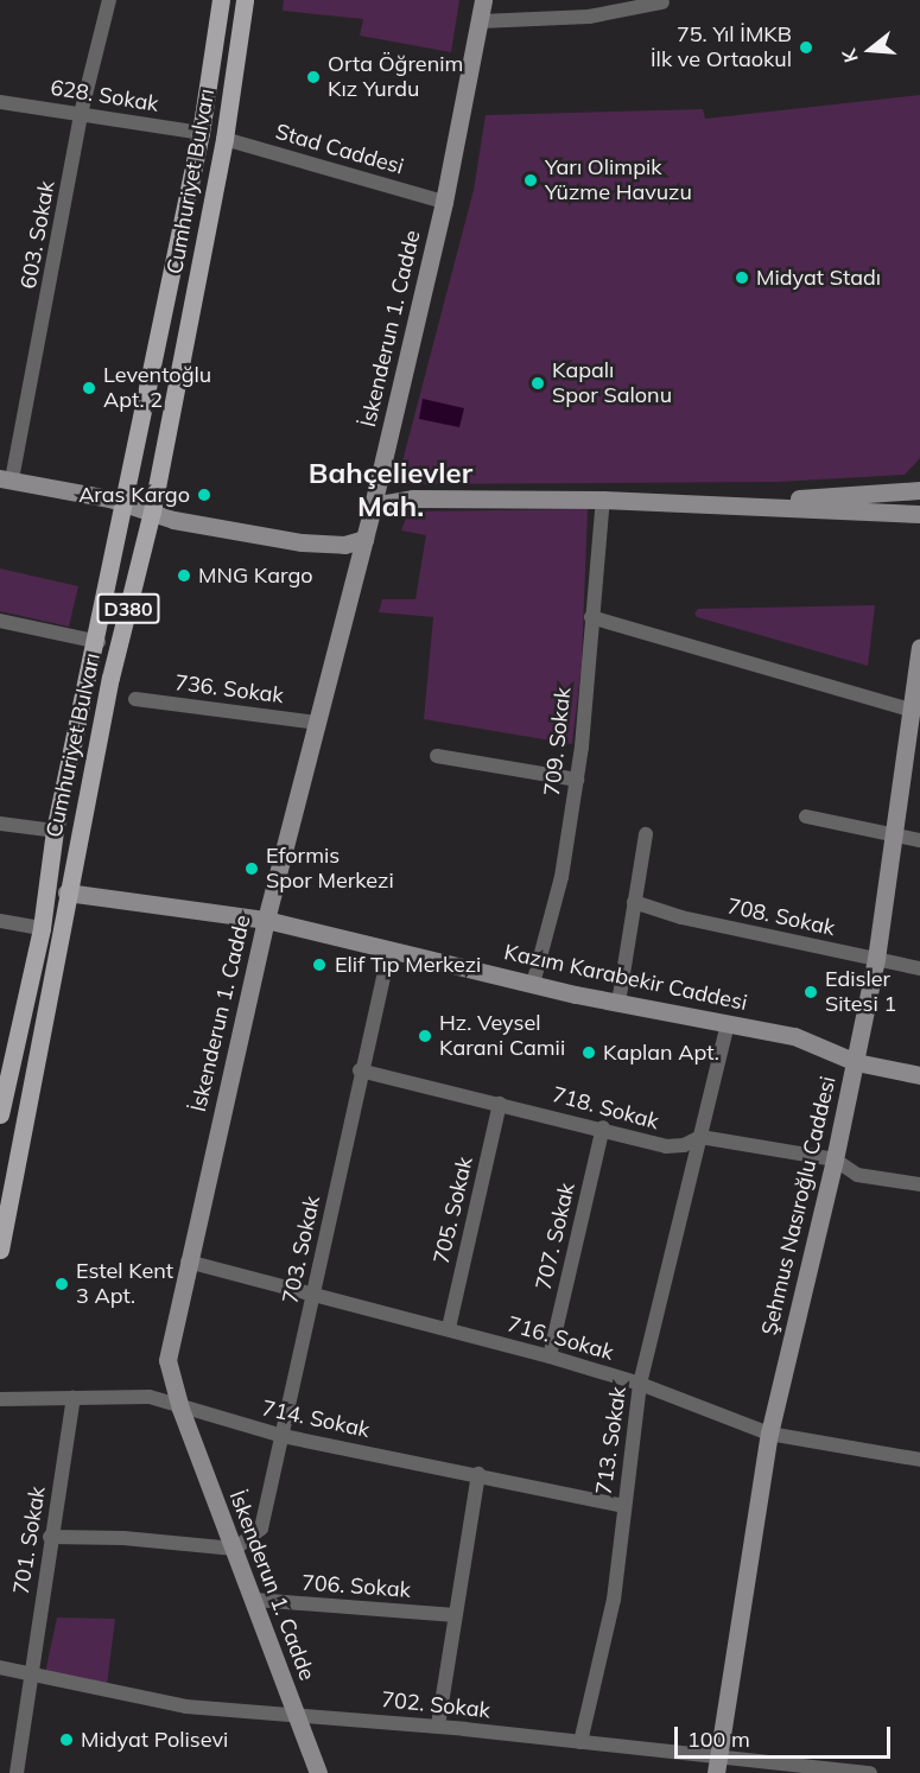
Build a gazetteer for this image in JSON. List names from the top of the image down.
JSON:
{
  "streets": {
    "main road": ["Cumhuriyet Bulvarı", "D380"],
    "street": [
      "628. Sokak",
      "Stad Caddesi",
      "603. Sokak",
      "İskenderun 1. Cadde",
      "736. Sokak",
      "709. Sokak",
      "708. Sokak",
      "Kazım Karabekir Caddesi",
      "718. Sokak",
      "Şehmus Nasıroğlu Caddesi",
      "705. Sokak",
      "707. Sokak",
      "703. Sokak",
      "716. Sokak",
      "714. Sokak",
      "713. Sokak",
      "701. Sokak",
      "706. Sokak",
      "702. Sokak"
    ]
  },
  "crossings": [
    ["628. Sokak", "Cumhuriyet Bulvarı"],
    ["628. Sokak", "603. Sokak"],
    ["Stad Caddesi", "Cumhuriyet Bulvarı"],
    ["Stad Caddesi", "İskenderun 1. Cadde"],
    ["Cumhuriyet Bulvarı", "Kazım Karabekir Caddesi"],
    ["İskenderun 1. Cadde", "736. Sokak"],
    ["İskenderun 1. Cadde", "Kazım Karabekir Caddesi"],
    ["İskenderun 1. Cadde", "703. Sokak"],
    ["İskenderun 1. Cadde", "716. Sokak"],
    ["İskenderun 1. Cadde", "714. Sokak"],
    ["İskenderun 1. Cadde", "706. Sokak"],
    ["İskenderun 1. Cadde", "702. Sokak"],
    ["709. Sokak", "Kazım Karabekir Caddesi"],
    ["708. Sokak", "Şehmus Nasıroğlu Caddesi"],
    ["Kazım Karabekir Caddesi", "Şehmus Nasıroğlu Caddesi"],
    ["Kazım Karabekir Caddesi", "703. Sokak"],
    ["Kazım Karabekir Caddesi", "713. Sokak"],
    ["718. Sokak", "Şehmus Nasıroğlu Caddesi"],
    ["718. Sokak", "705. Sokak"],
    ["718. Sokak", "707. Sokak"],
    ["718. Sokak", "703. Sokak"],
    ["718. Sokak", "713. Sokak"],
    ["Şehmus Nasıroğlu Caddesi", "716. Sokak"],
    ["Şehmus Nasıroğlu Caddesi", "702. Sokak"],
    ["705. Sokak", "716. Sokak"],
    ["707. Sokak", "716. Sokak"],
    ["703. Sokak", "716. Sokak"],
    ["703. Sokak", "714. Sokak"],
    ["716. Sokak", "713. Sokak"],
    ["714. Sokak", "713. Sokak"],
    ["714. Sokak", "701. Sokak"],
    ["713. Sokak", "702. Sokak"],
    ["701. Sokak", "702. Sokak"]
  ],
  "districts": ["Bahçelievler Mah."],
  "places": [
    "75. Yıl İMKB İlk ve Ortaokul",
    "Orta Öğrenim Kız Yurdu",
    "Yarı Olimpik Yüzme Havuzu",
    "Midyat Stadı",
    "Kapalı Spor Salonu",
    "Leventoğlu Apt. 2",
    "Aras Kargo",
    "MNG Kargo",
    "Eformis Spor Merkezi",
    "Elif Tıp Merkezi",
    "Edisler Sitesi 1",
    "Hz. Veysel Karani Camii",
    "Kaplan Apt.",
    "Estel Kent 3 Apt.",
    "Midyat Polisevi"
  ],
  "scale_bar": "100 m",
  "north": "left"
}
